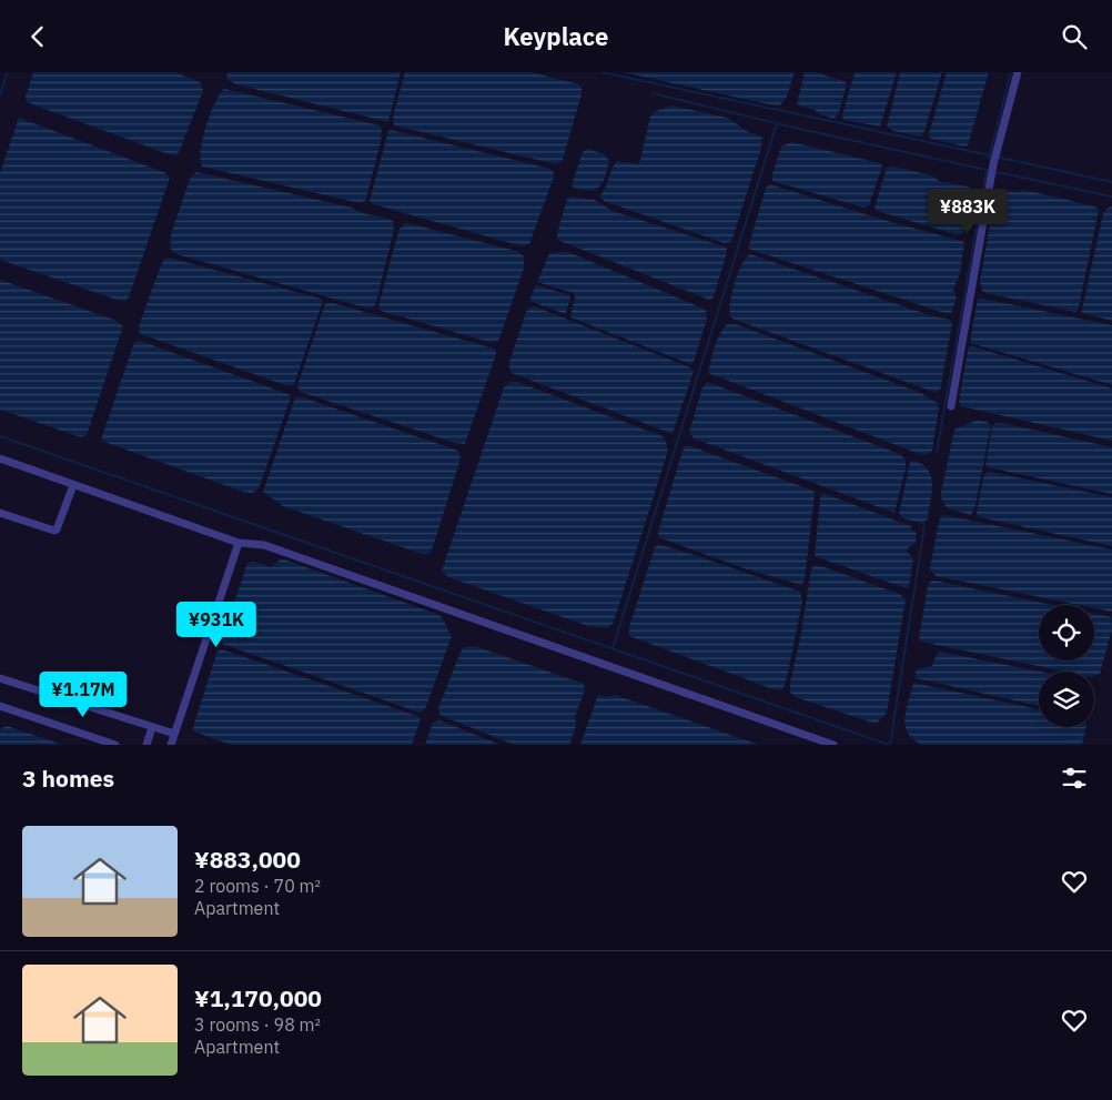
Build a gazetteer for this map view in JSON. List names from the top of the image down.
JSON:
{
  "page": {
    "header": "Keyplace",
    "price": ["¥883K", "¥931K", "¥1.17M"],
    "heading": "3 homes",
    "list": [
      {
        "name": "¥883,000",
        "note": "2 rooms · 70 m² · Apartment"
      },
      {
        "name": "¥1,170,000",
        "note": "3 rooms · 98 m² · Apartment"
      }
    ]
  }
}
